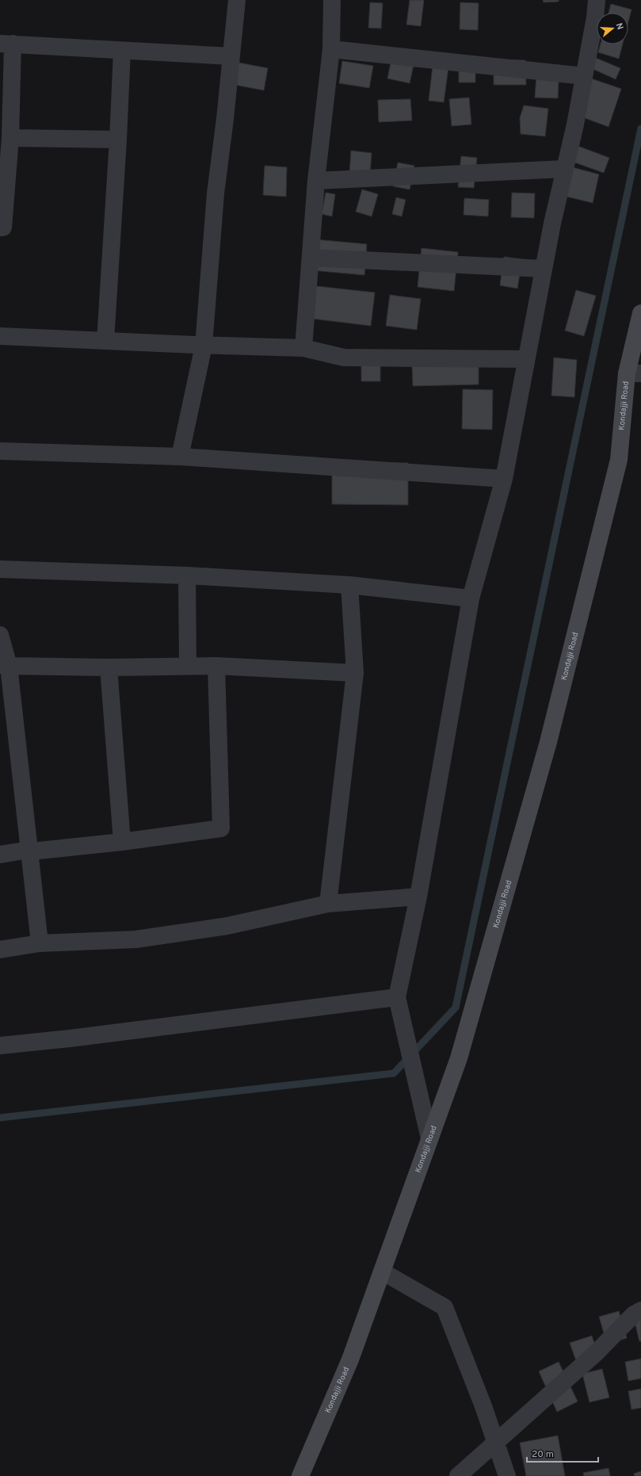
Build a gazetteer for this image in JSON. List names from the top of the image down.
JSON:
{
  "streets": {
    "street": ["Kondajji Road"]
  },
  "scale_bar": "20 m",
  "north": "right"
}
